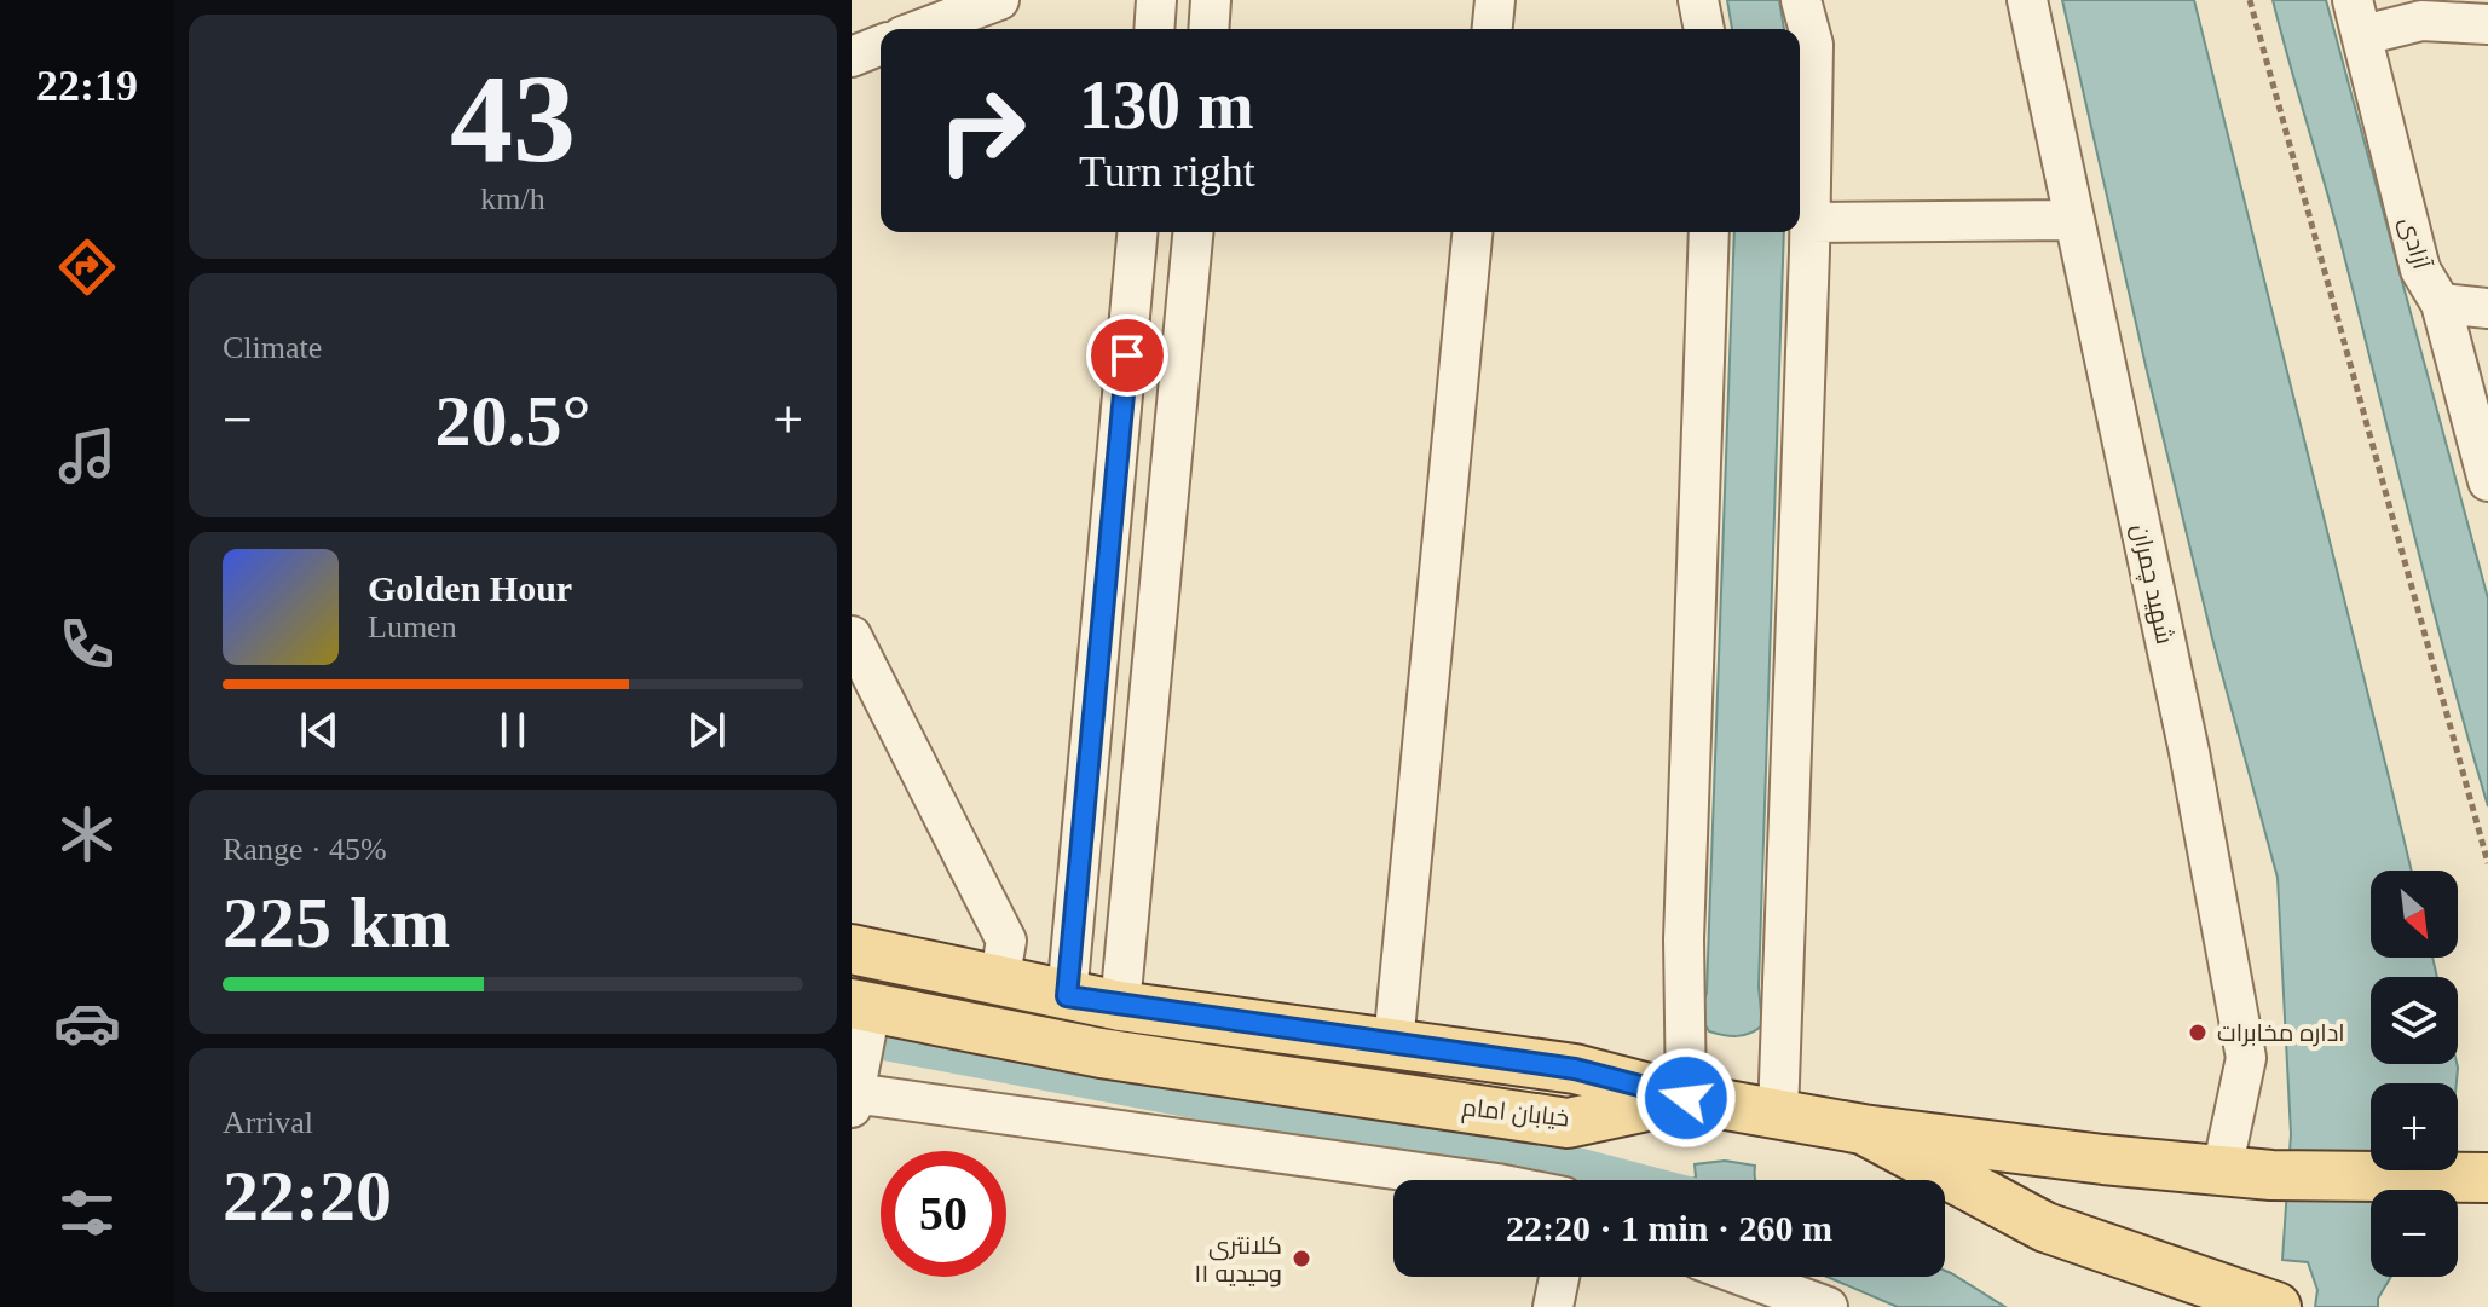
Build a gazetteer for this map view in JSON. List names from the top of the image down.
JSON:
{
  "streets": {
    "main road": ["خیابان امام"],
    "street": ["آزادی", "شهید چمران"]
  },
  "places": ["اداره مخابرات", "کلانتری ۱۱ وحیدیه"],
  "north": "bottom right",
  "page": {
    "tabs": "22:19",
    "tile": [
      ["43", "km/h"],
      "Climate",
      ["Range · 45%", "225 km"],
      ["Arrival", "22:20"]
    ],
    "turn": ["130 m", "Turn right"],
    "heat": ["−", "20.5°", "+"],
    "song": ["Golden Hour", "Lumen"],
    "map_buttons": ["+", "−"],
    "limit": "50",
    "trip": "22:20 · 1 min · 260 m"
  }
}
